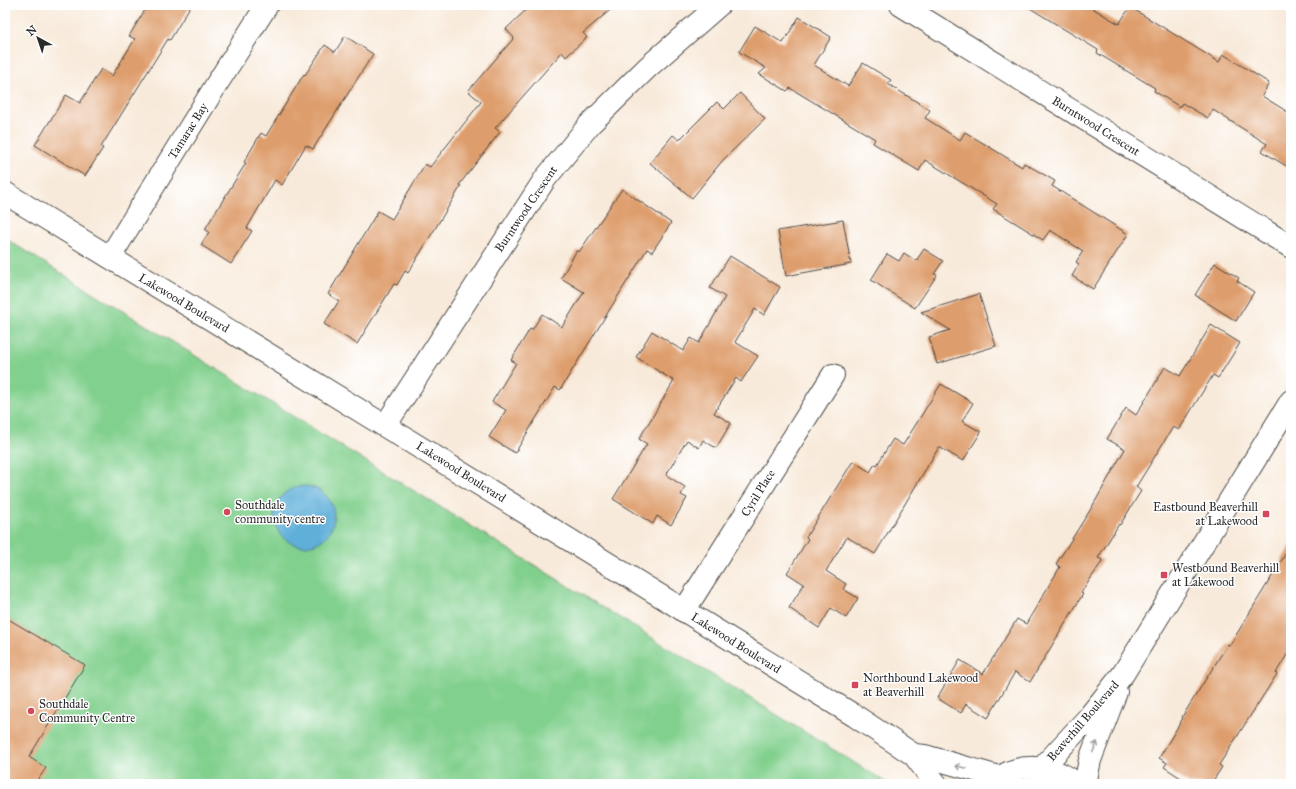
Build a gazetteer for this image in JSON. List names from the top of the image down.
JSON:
{
  "streets": {
    "street": [
      "Burntwood Crescent",
      "Tamarac Bay",
      "Lakewood Boulevard",
      "Cyril Place",
      "Beaverhill Boulevard"
    ]
  },
  "crossings": [
    ["Burntwood Crescent", "Lakewood Boulevard"],
    ["Tamarac Bay", "Lakewood Boulevard"],
    ["Lakewood Boulevard", "Cyril Place"]
  ],
  "places": {
    "other": ["Southdale community centre", "Southdale Community Centre"],
    "transit": ["Eastbound Beaverhill at Lakewood", "Westbound Beaverhill at Lakewood", "Northbound Lakewood at Beaverhill"]
  },
  "north": "top left"
}
